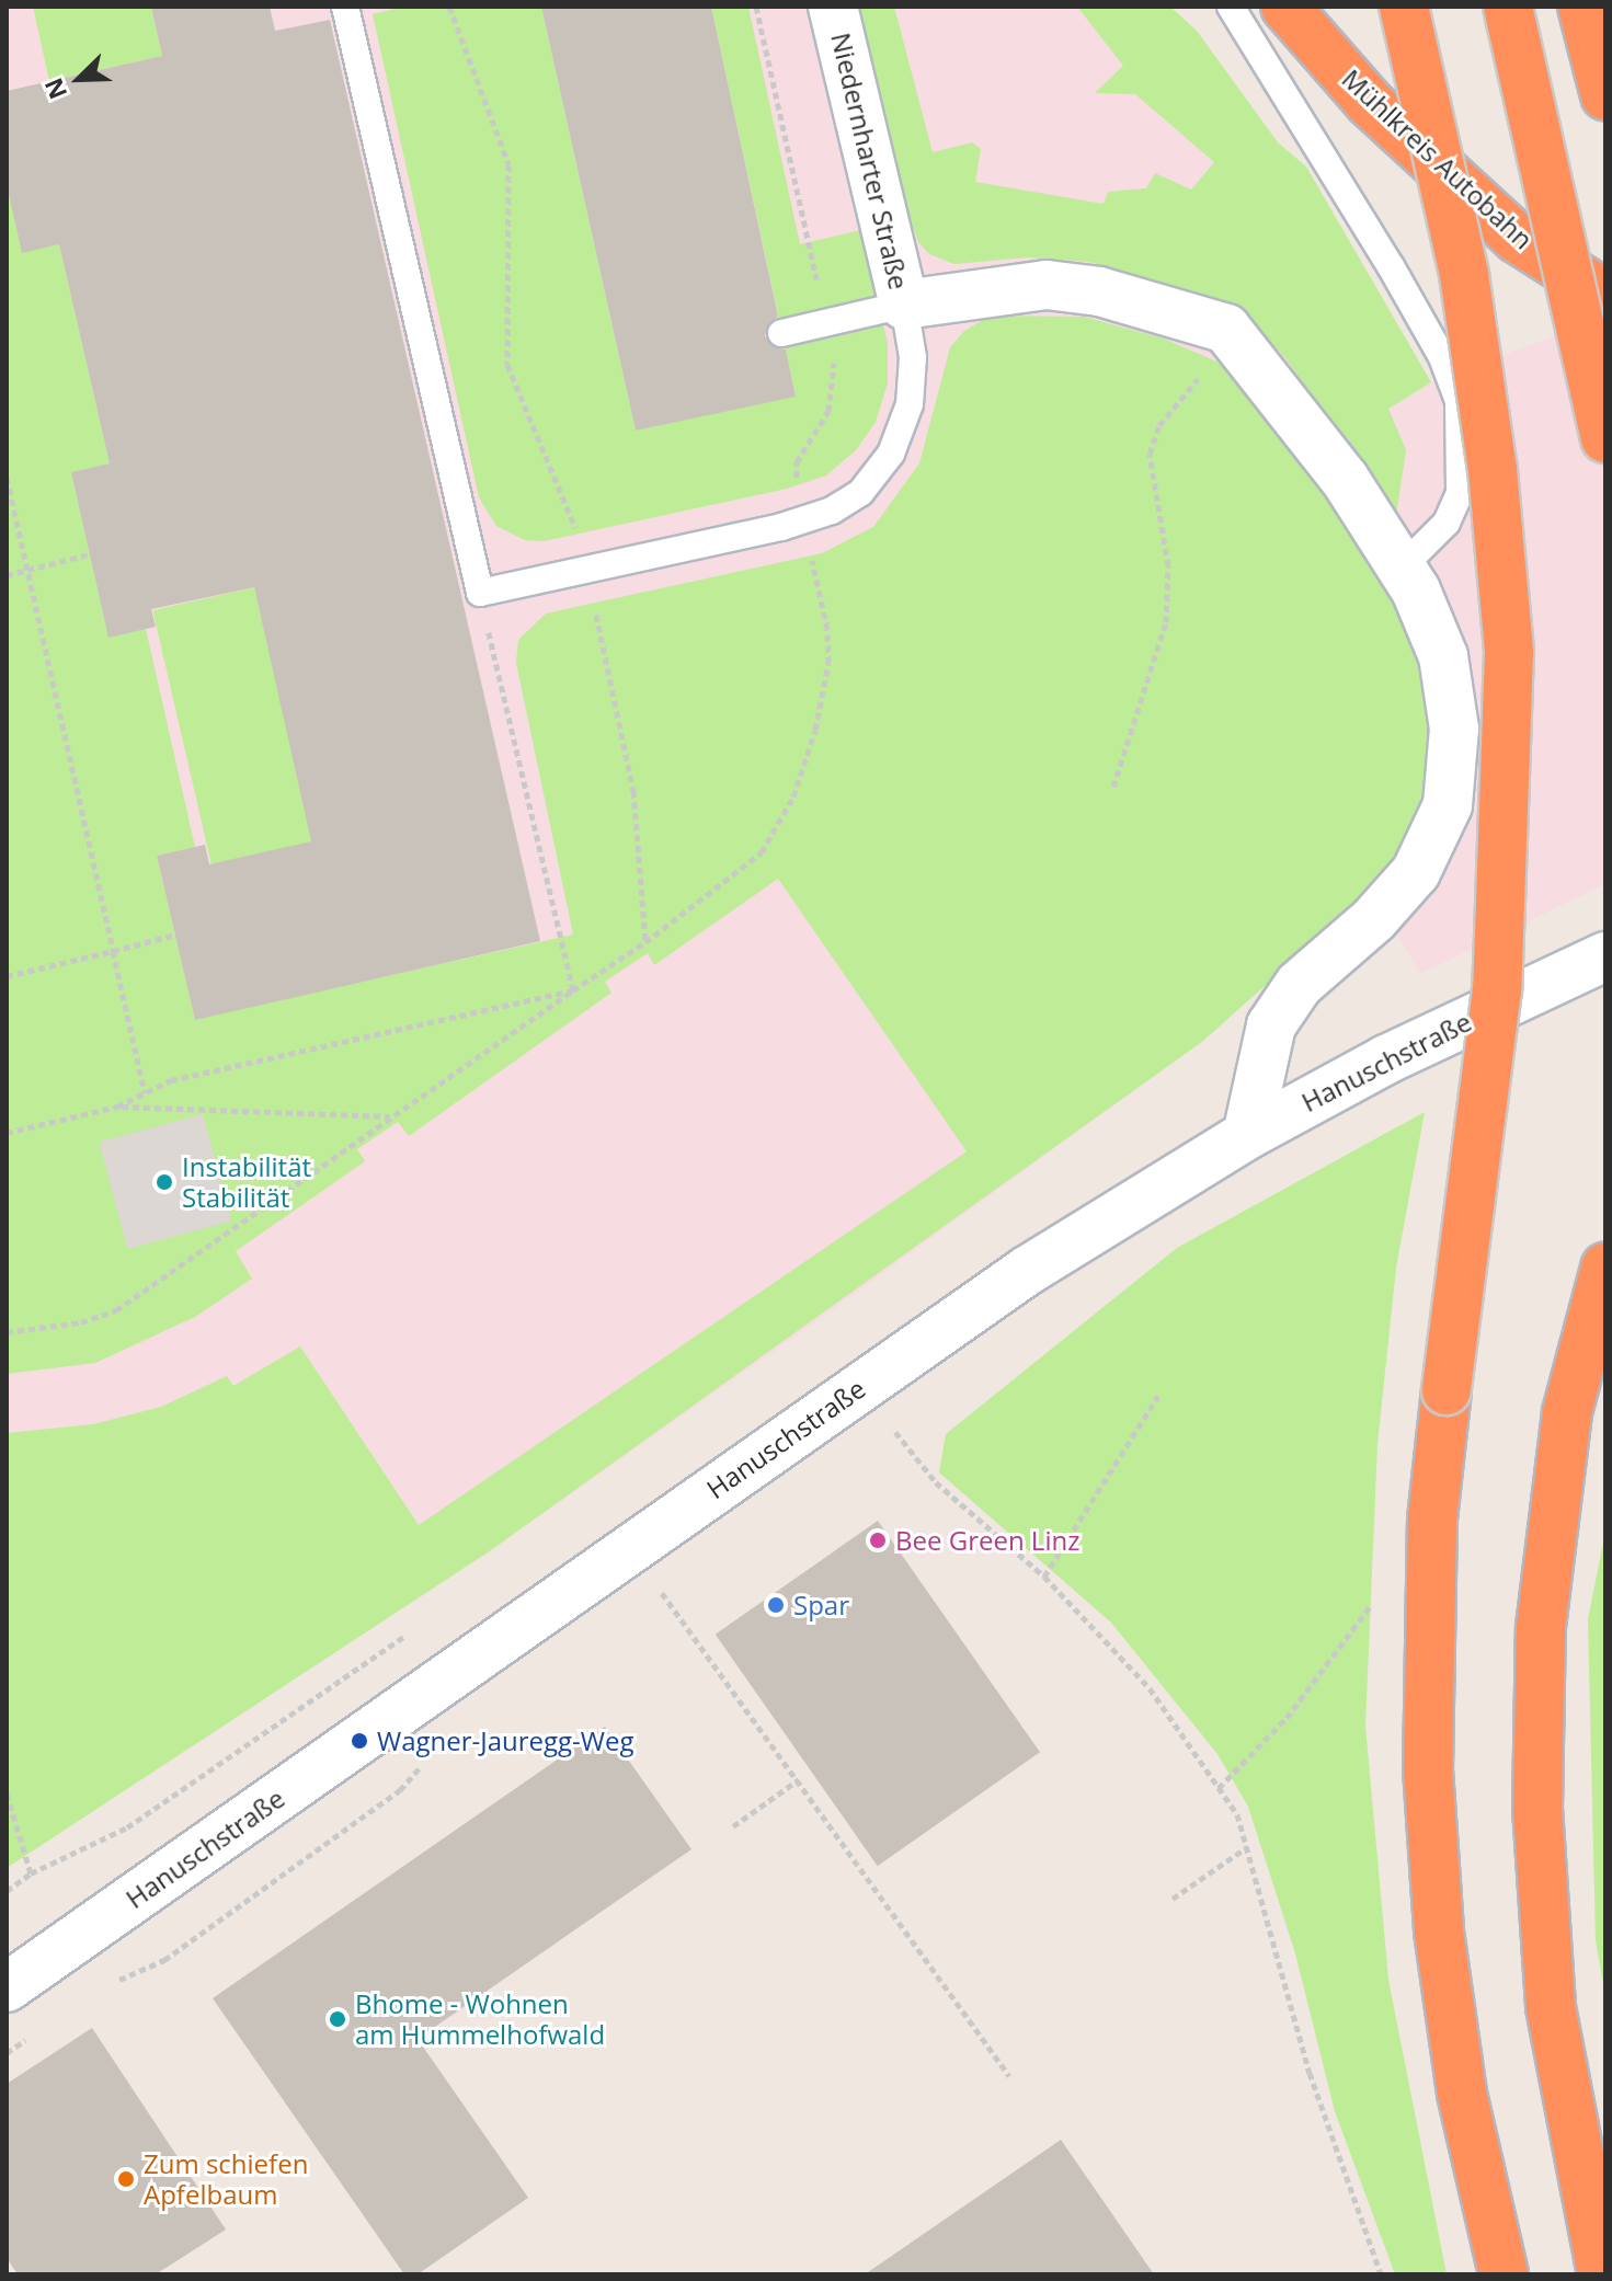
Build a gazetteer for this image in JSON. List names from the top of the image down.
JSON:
{
  "streets": {
    "highway": ["Mühlkreis Autobahn"],
    "street": ["Niedernharter Straße", "Hanuschstraße"]
  },
  "places": [
    "Instabilität Stabilität",
    "Bee Green Linz",
    "Spar",
    "Wagner-Jauregg-Weg",
    "Bhome - Wohnen am Hummelhofwald",
    "Zum schiefen Apfelbaum"
  ],
  "north": "bottom left"
}
